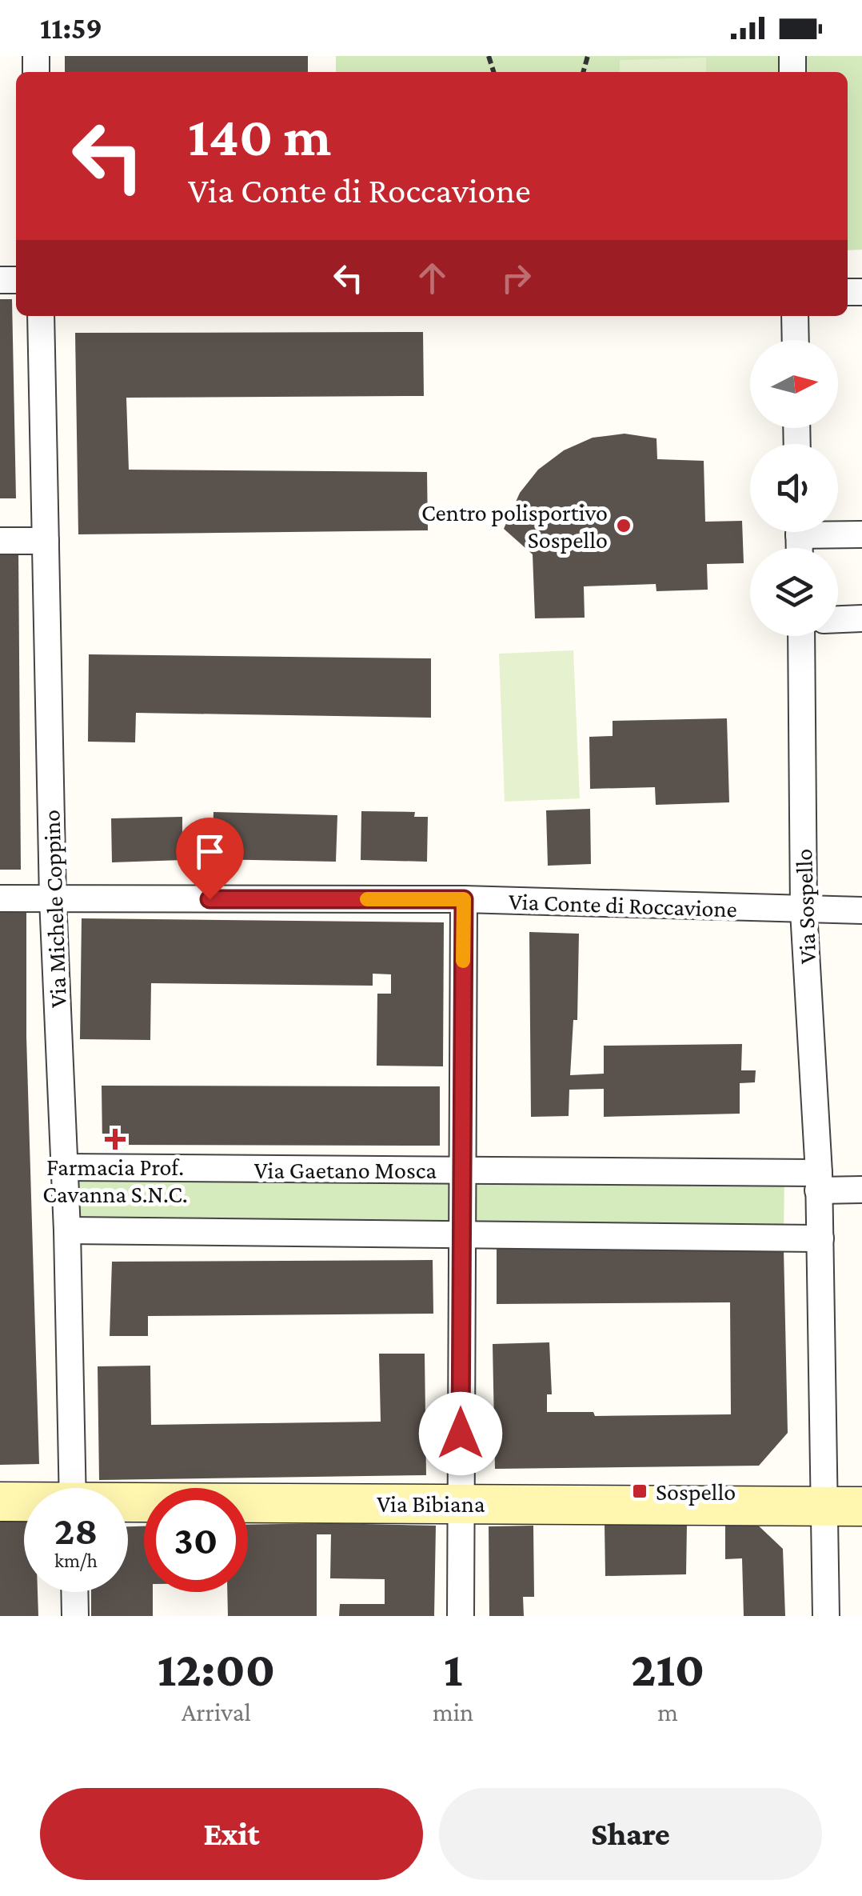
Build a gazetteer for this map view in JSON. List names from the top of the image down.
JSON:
{
  "streets": {
    "street": [
      "Via Conte di Roccavione",
      "Via Sospello",
      "Via Michele Coppino",
      "Via Gaetano Mosca",
      "Via Bibiana"
    ]
  },
  "crossings": [
    ["Via Conte di Roccavione", "Via Sospello"],
    ["Via Conte di Roccavione", "Via Michele Coppino"],
    ["Via Sospello", "Via Gaetano Mosca"],
    ["Via Sospello", "Via Bibiana"],
    ["Via Michele Coppino", "Via Gaetano Mosca"]
  ],
  "places": {
    "other": ["Centro polisportivo Sospello"],
    "health": ["Farmacia Prof. Cavanna S.N.C."],
    "transit": ["Sospello"]
  },
  "north": "right",
  "page": {
    "status": "11:59",
    "turn": ["140 m", "Via Conte di Roccavione"],
    "speed": "28 km/h",
    "limit": "30",
    "eta": [
      "12:00",
      "Arrival",
      "1",
      "min",
      "210",
      "m"
    ],
    "buttons": ["Exit", "Share"]
  }
}
